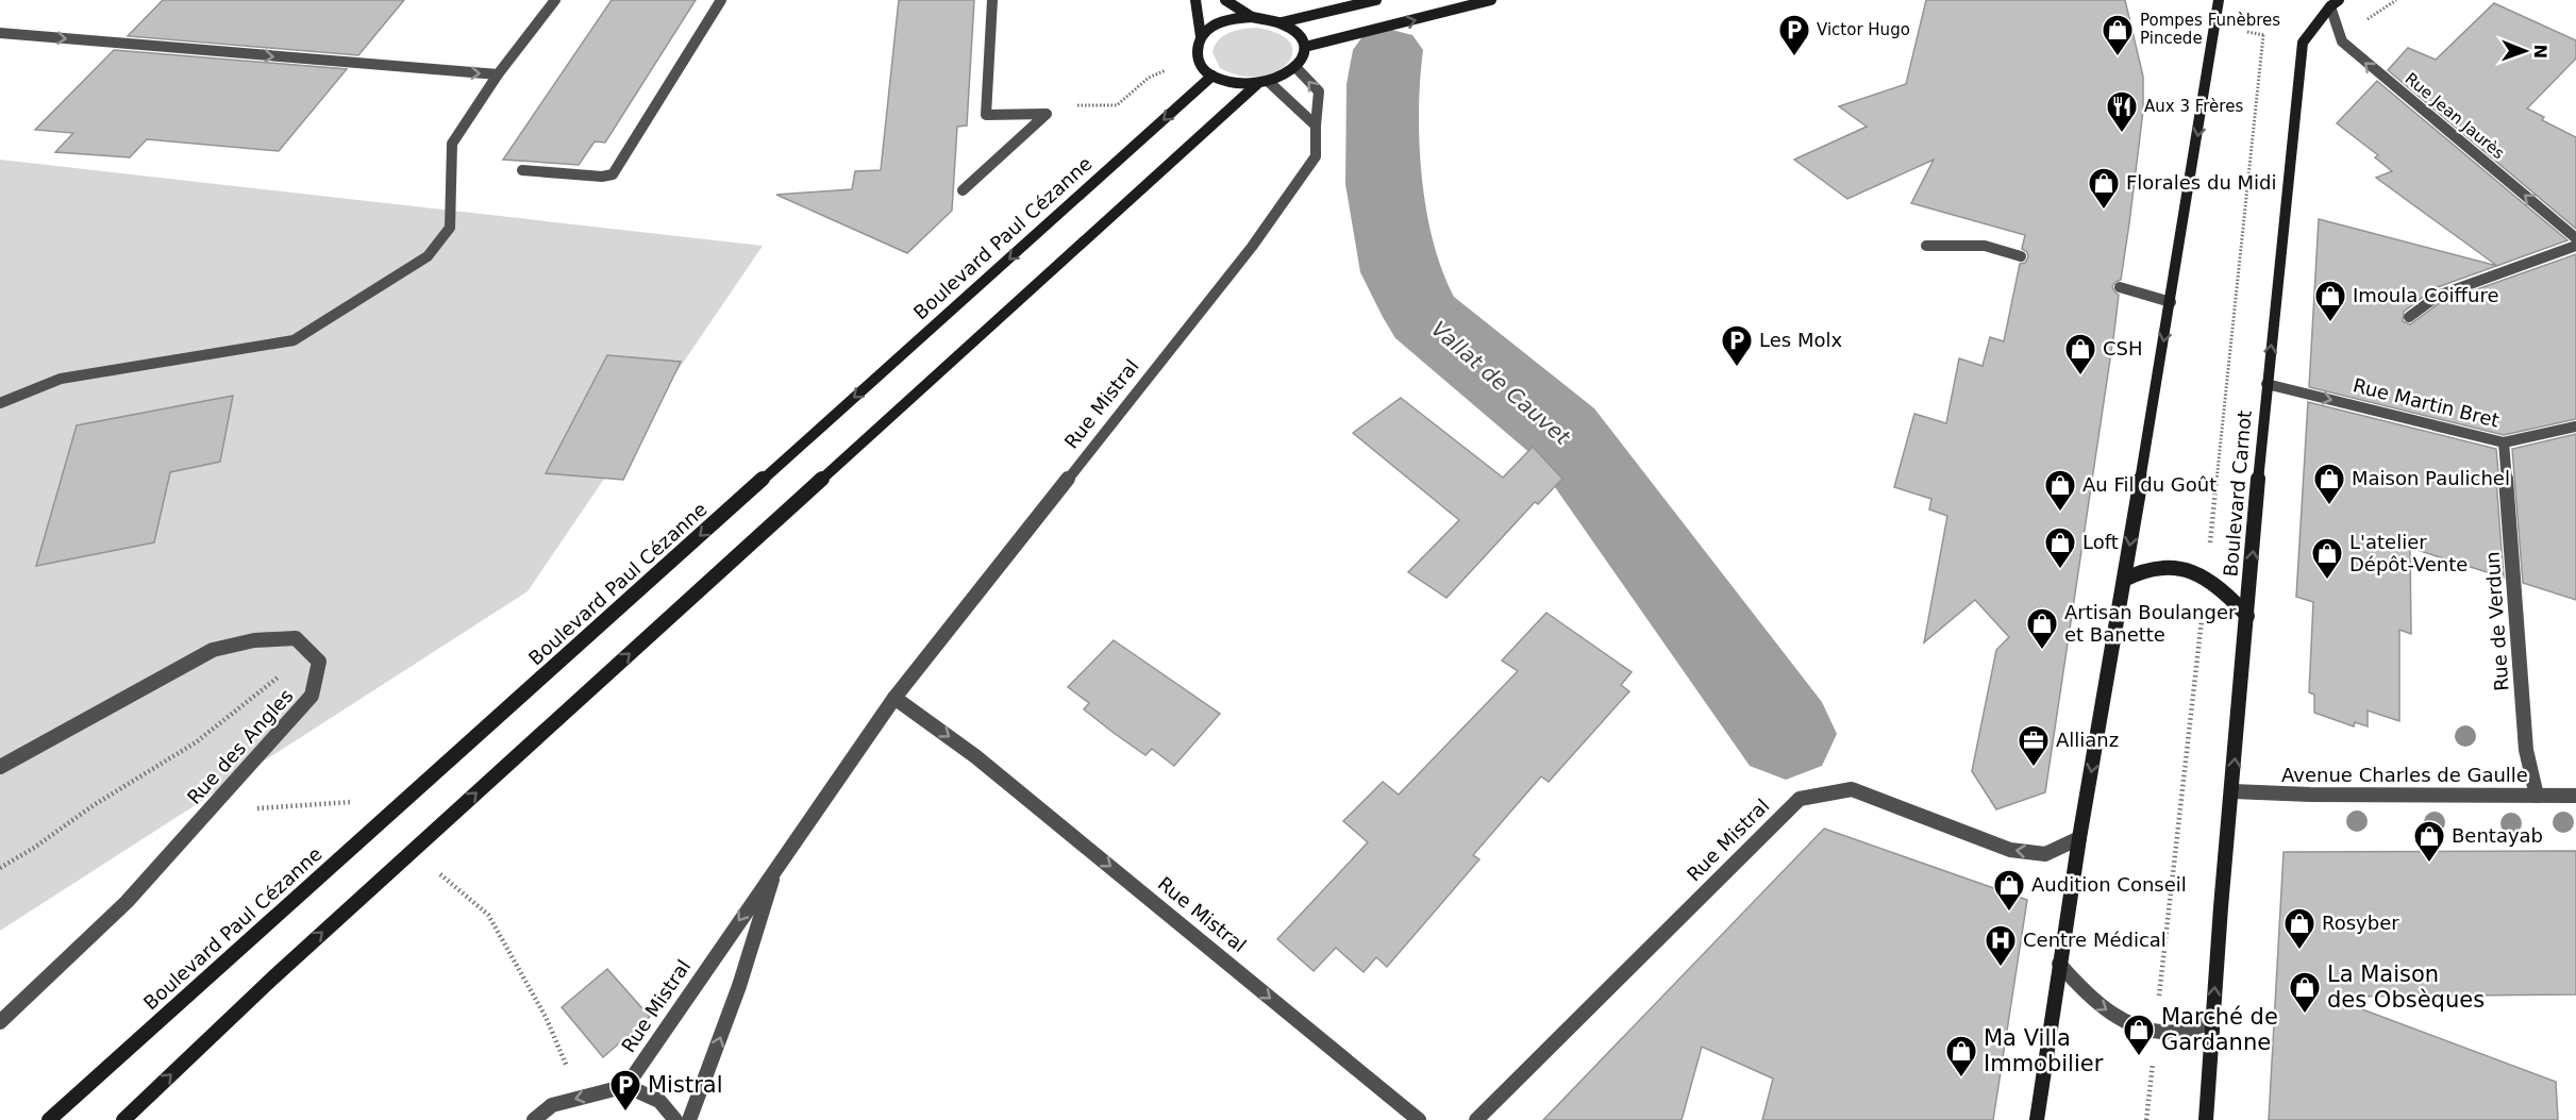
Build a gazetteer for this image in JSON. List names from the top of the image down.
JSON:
{
  "streets": {
    "main road": ["Boulevard Paul Cézanne", "Boulevard Carnot"],
    "street": [
      "Rue Jean Jaurès",
      "Rue Martin Bret",
      "Rue Mistral",
      "Rue de Verdun",
      "Rue des Angles",
      "Avenue Charles de Gaulle"
    ]
  },
  "crossings": [
    ["Rue Jean Jaurès", "Boulevard Carnot"],
    ["Boulevard Paul Cézanne", "Rue Mistral"],
    ["Rue Martin Bret", "Boulevard Carnot"],
    ["Rue Martin Bret", "Rue de Verdun"],
    ["Boulevard Carnot", "Avenue Charles de Gaulle"],
    ["Rue de Verdun", "Avenue Charles de Gaulle"]
  ],
  "one_way": ["Rue Jean Jaurès", "Rue Martin Bret"],
  "water": ["Vallat de Cauvet"],
  "places": {
    "parking": ["Victor Hugo", "Les Molx", "Mistral"],
    "shop": [
      "Pompes Funèbres Pincede",
      "Florales du Midi",
      "Imoula Coiffure",
      "CSH",
      "Maison Paulichel",
      "Au Fil du Goût",
      "Loft",
      "L'atelier Dépôt-Vente",
      "Artisan Boulanger et Banette",
      "Bentayab",
      "Audition Conseil",
      "Rosyber",
      "La Maison des Obsèques",
      "Marché de Gardanne",
      "Ma Villa Immobilier"
    ],
    "restaurant": ["Aux 3 Frères"],
    "office": ["Allianz"],
    "hospital": ["Centre Médical"]
  },
  "north": "right"
}
